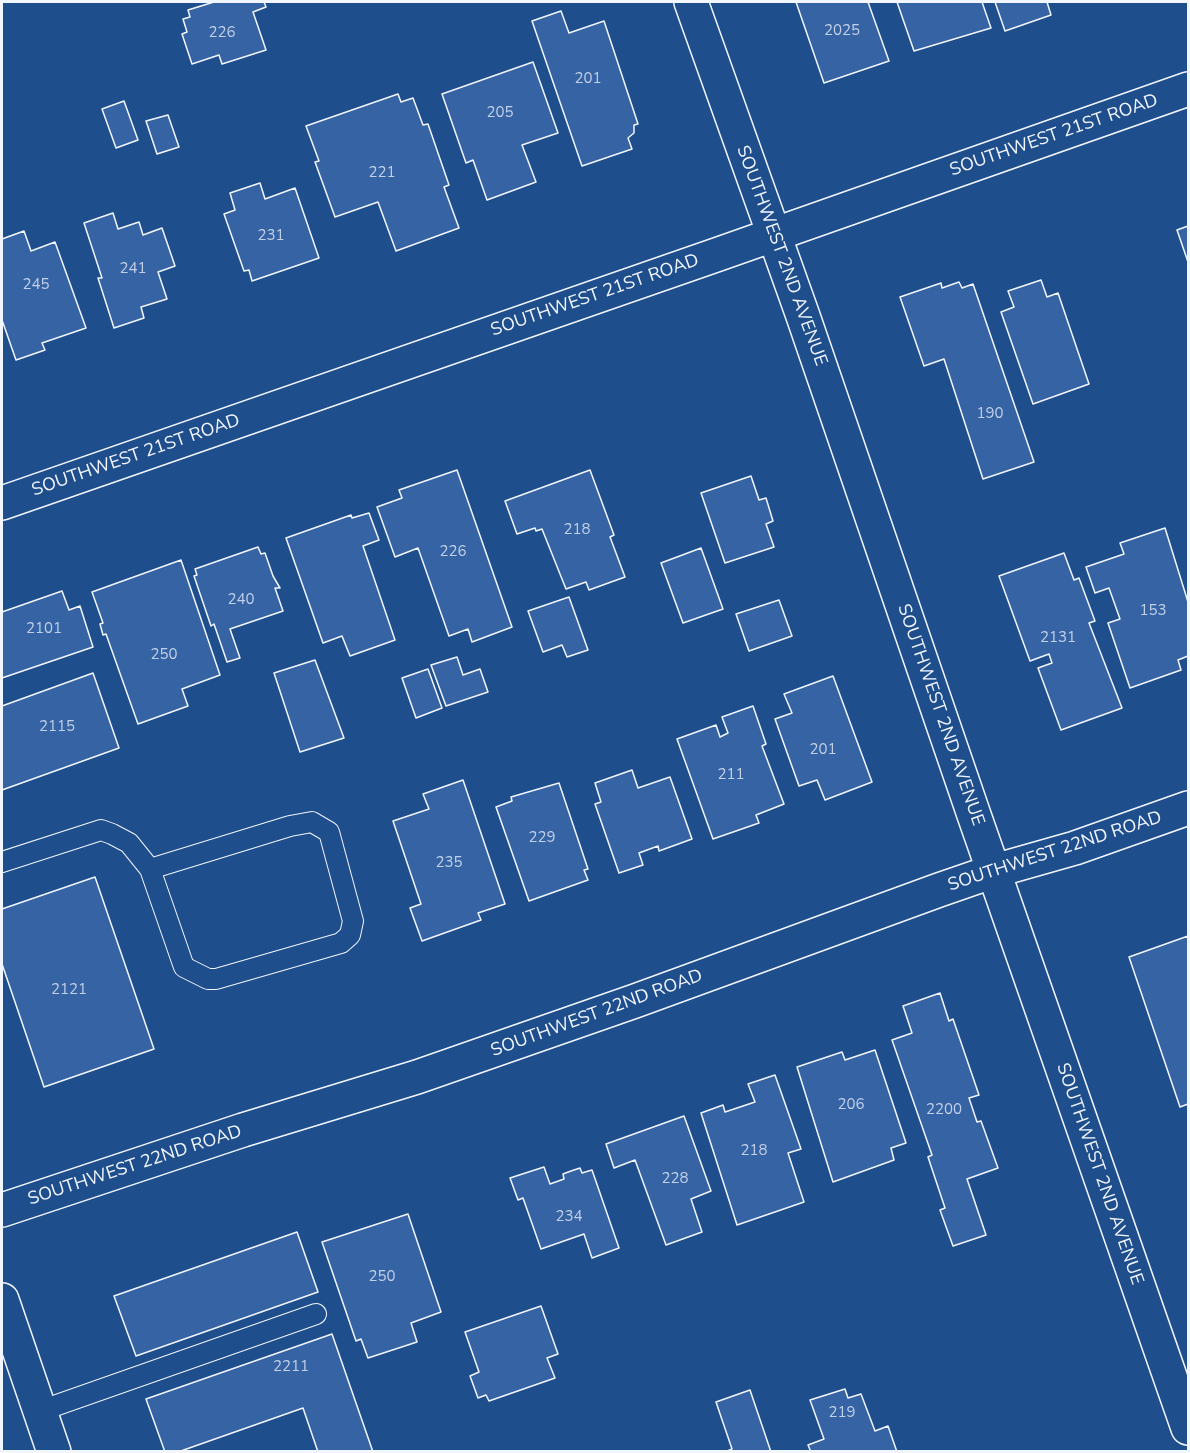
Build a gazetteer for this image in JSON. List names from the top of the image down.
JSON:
{
  "streets": {
    "street": ["SOUTHWEST 21ST ROAD", "SOUTHWEST 2ND AVENUE", "SOUTHWEST 22ND ROAD"]
  },
  "crossings": [
    ["SOUTHWEST 21ST ROAD", "SOUTHWEST 2ND AVENUE"],
    ["SOUTHWEST 2ND AVENUE", "SOUTHWEST 22ND ROAD"]
  ],
  "house_numbers": [
    "2025",
    "226",
    "201",
    "205",
    "221",
    "231",
    "241",
    "245",
    "190",
    "218",
    "226",
    "240",
    "153",
    "2101",
    "2131",
    "250",
    "2115",
    "201",
    "211",
    "229",
    "235",
    "2121",
    "206",
    "2200",
    "218",
    "228",
    "234",
    "250",
    "2211",
    "219"
  ]
}
